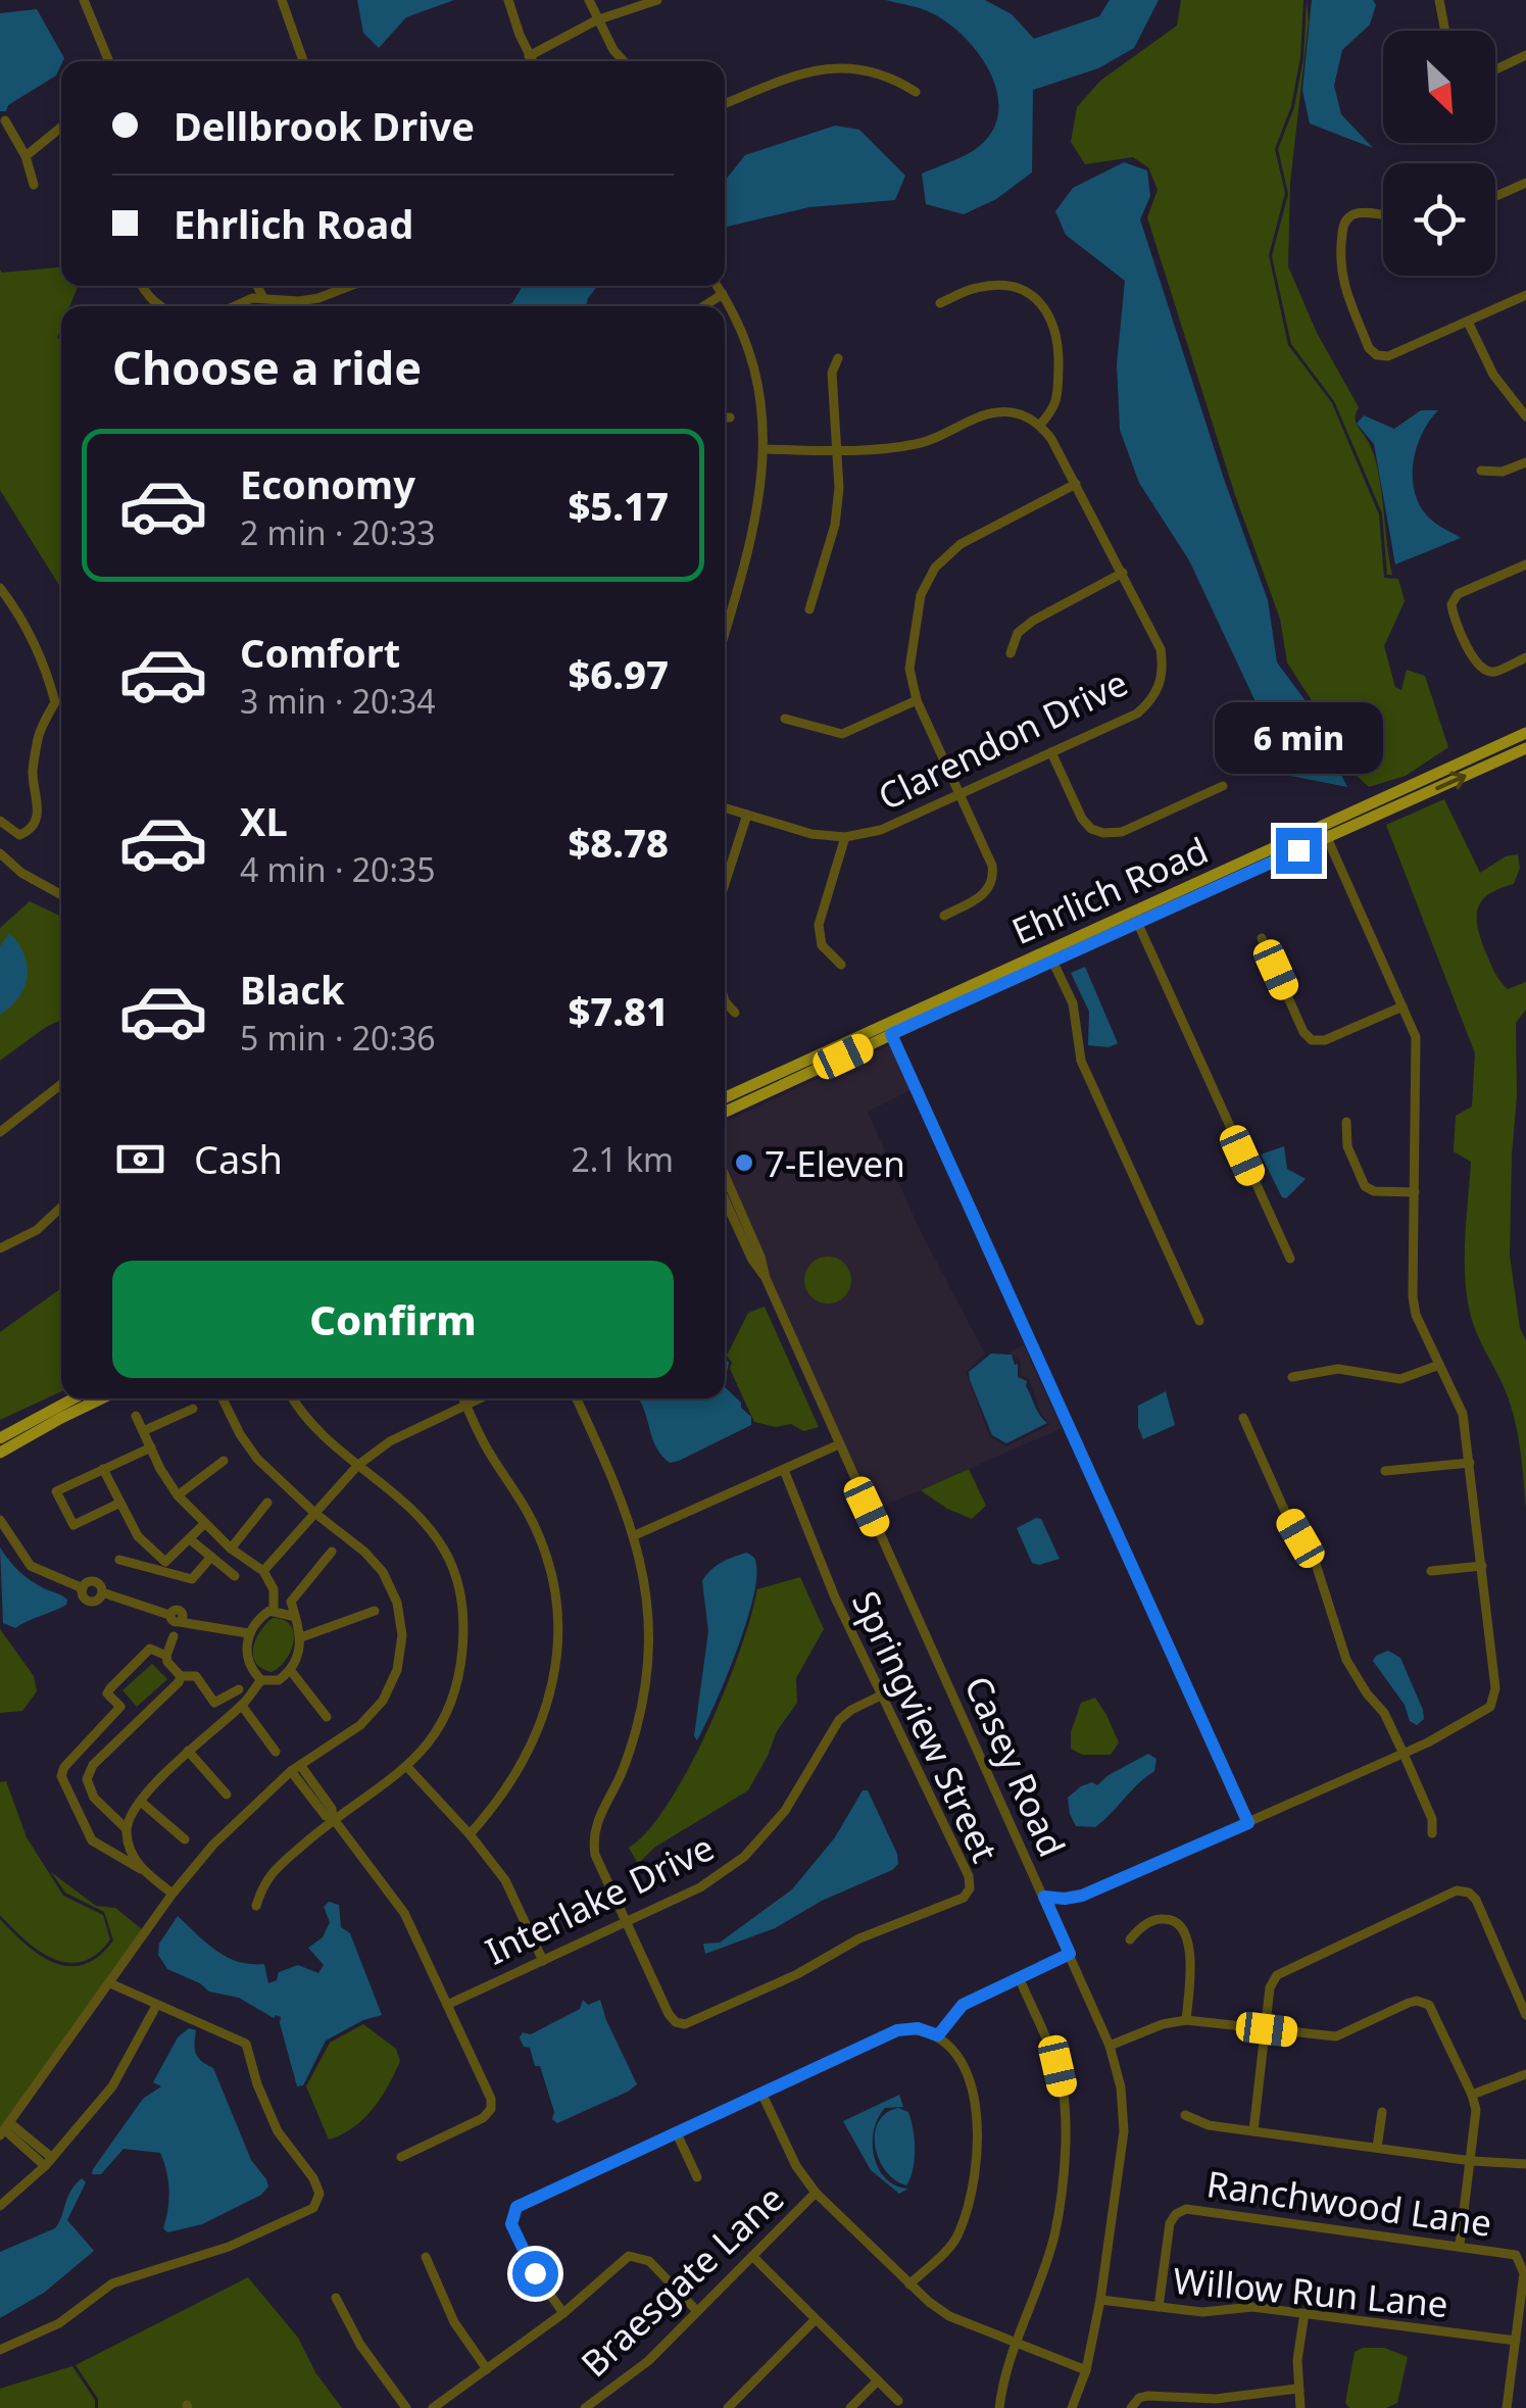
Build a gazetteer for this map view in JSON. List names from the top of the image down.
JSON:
{
  "streets": {
    "main road": ["Ehrlich Road"],
    "street": [
      "Clarendon Drive",
      "Springview Street",
      "Casey Road",
      "Interlake Drive",
      "Ranchwood Lane",
      "Braesgate Lane",
      "Willow Run Lane"
    ]
  },
  "crossings": [
    ["Springview Street", "Interlake Drive"],
    ["Ranchwood Lane", "Willow Run Lane"]
  ],
  "places": ["7-Eleven"],
  "north": "bottom right",
  "page": {
    "banner": ["Dellbrook Drive", "Ehrlich Road"],
    "heading": "Choose a ride",
    "list": [
      {
        "name": "Economy",
        "note": "2 min · 20:33",
        "value": "$5.17"
      },
      {
        "name": "Comfort",
        "note": "3 min · 20:34",
        "value": "$6.97"
      },
      {
        "name": "XL",
        "note": "4 min · 20:35",
        "value": "$8.78"
      },
      {
        "name": "Black",
        "note": "5 min · 20:36",
        "value": "$7.81"
      }
    ],
    "bubble": "6 min",
    "pay": ["Cash", "2.1 km"],
    "buttons": "Confirm"
  }
}
